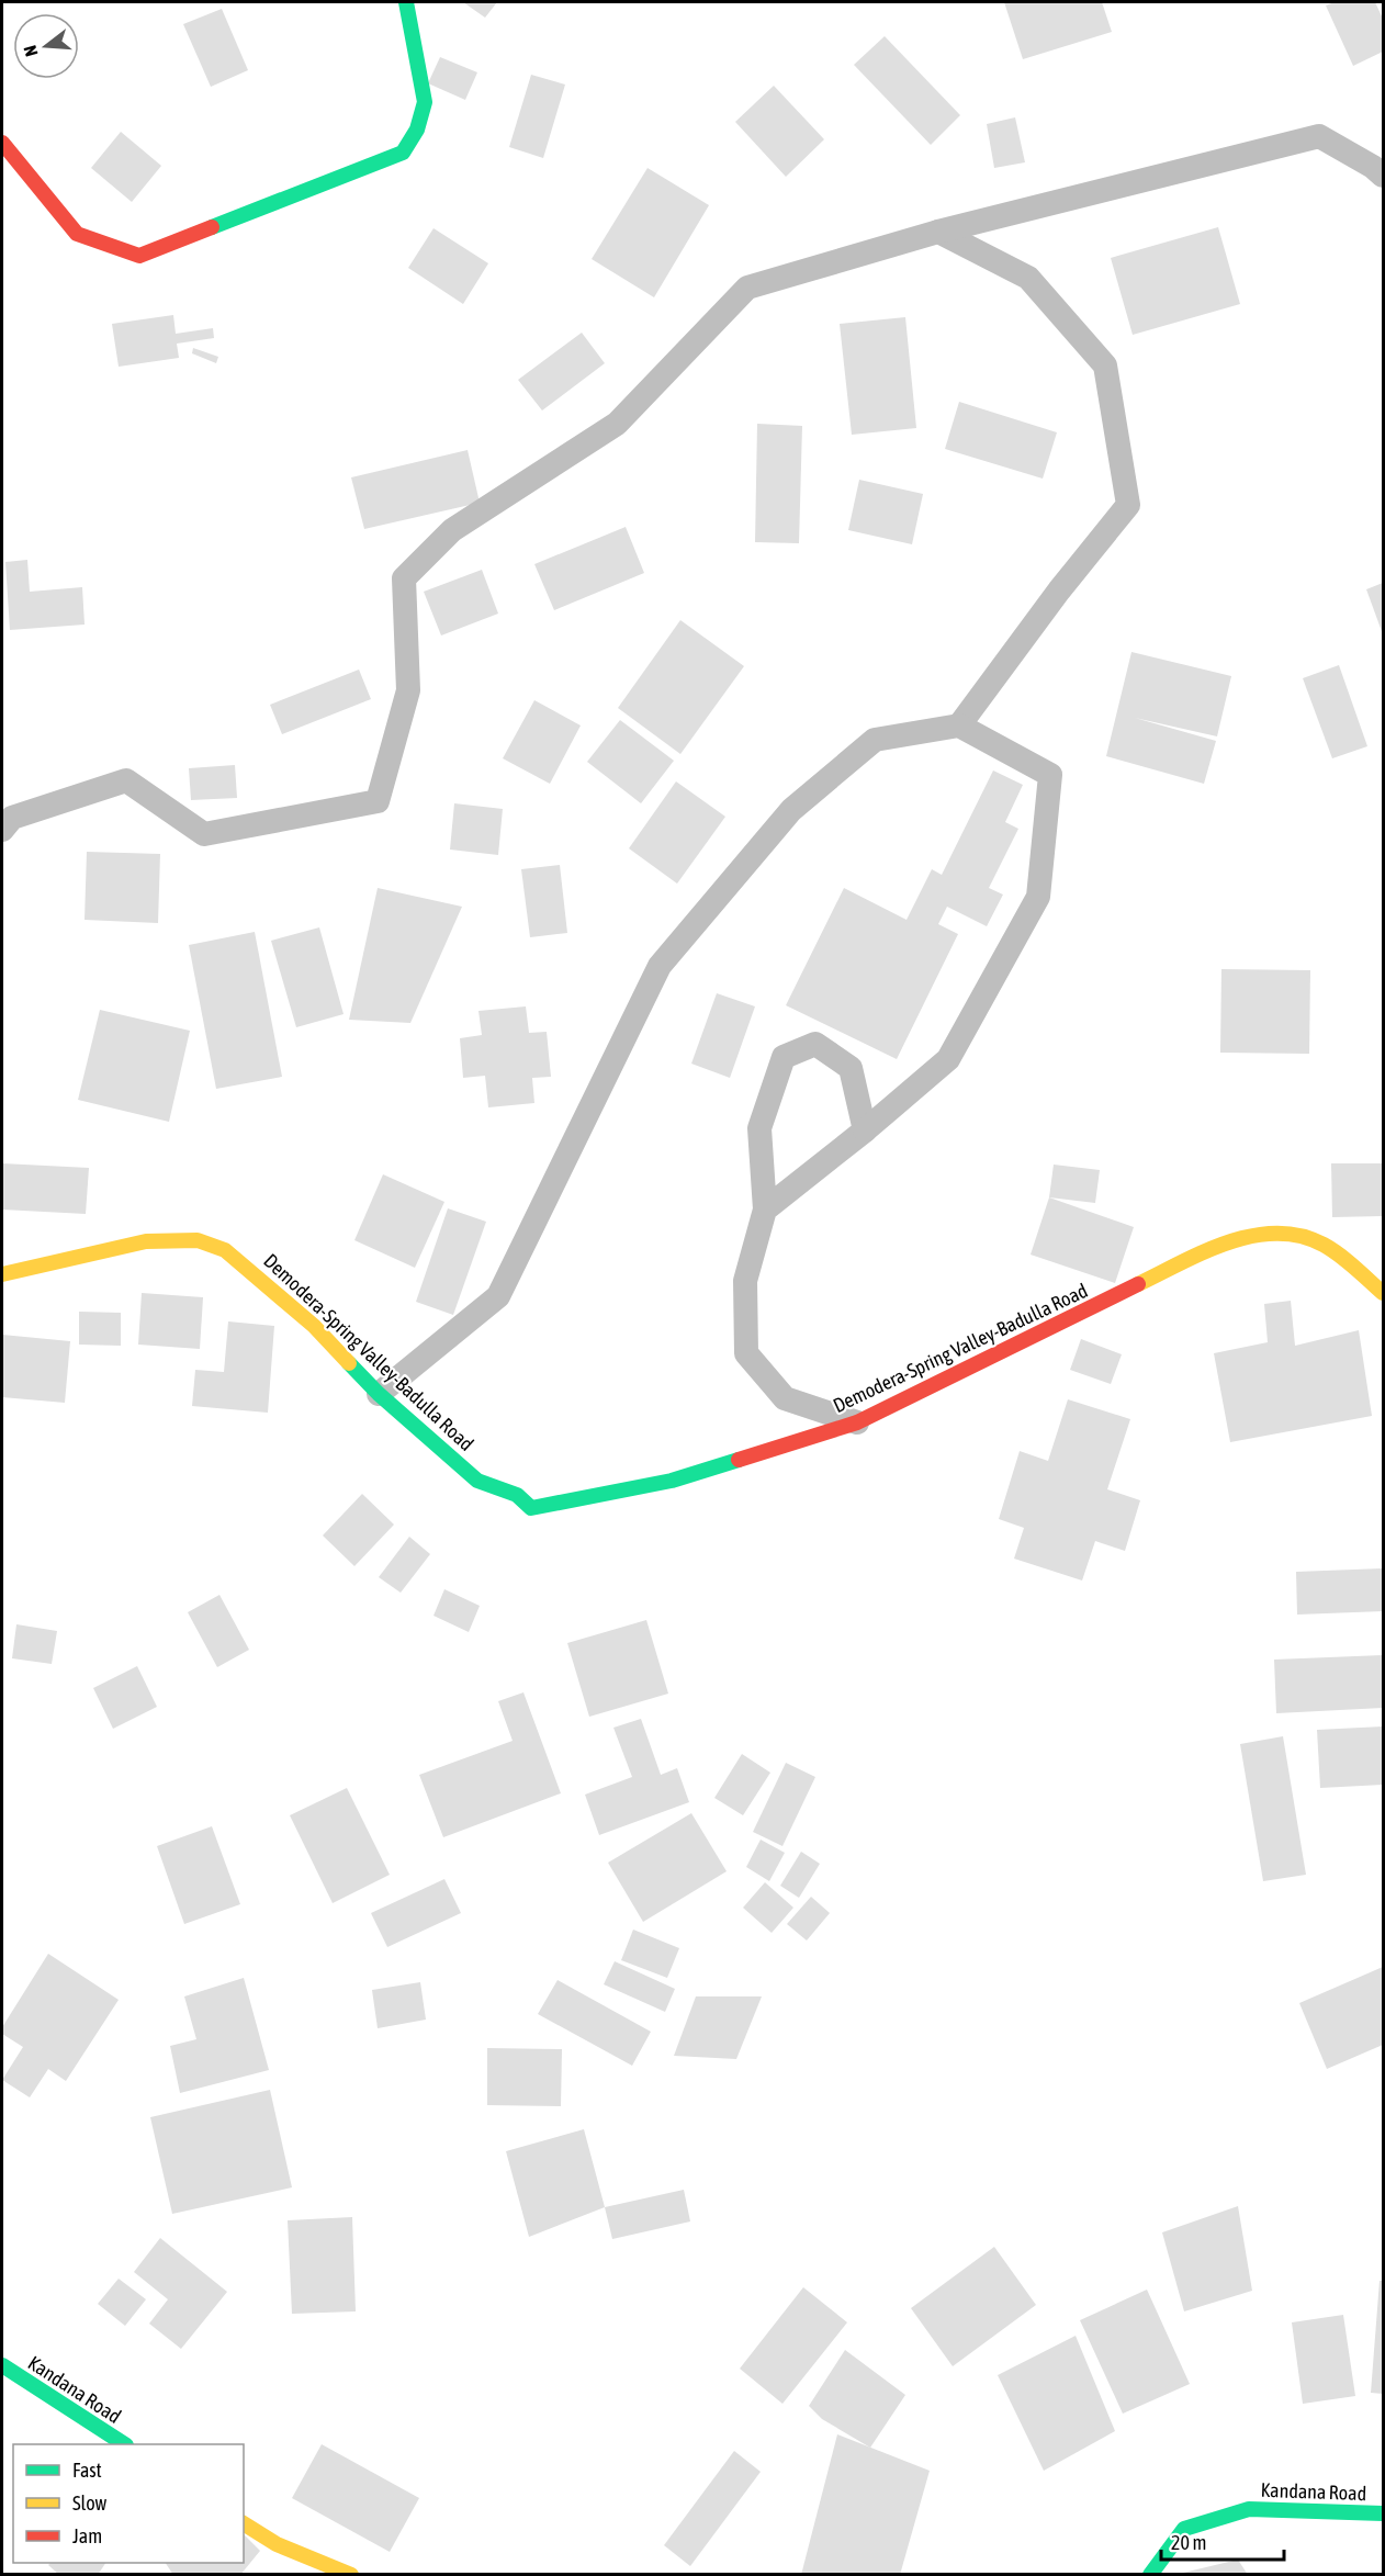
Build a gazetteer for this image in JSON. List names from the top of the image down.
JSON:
{
  "streets": {
    "main road": ["Demodera-Spring Valley-Badulla Road", "Kandana Road"]
  },
  "legend": ["Fast", "Slow", "Jam"],
  "scale_bar": "20 m",
  "north": "left"
}
